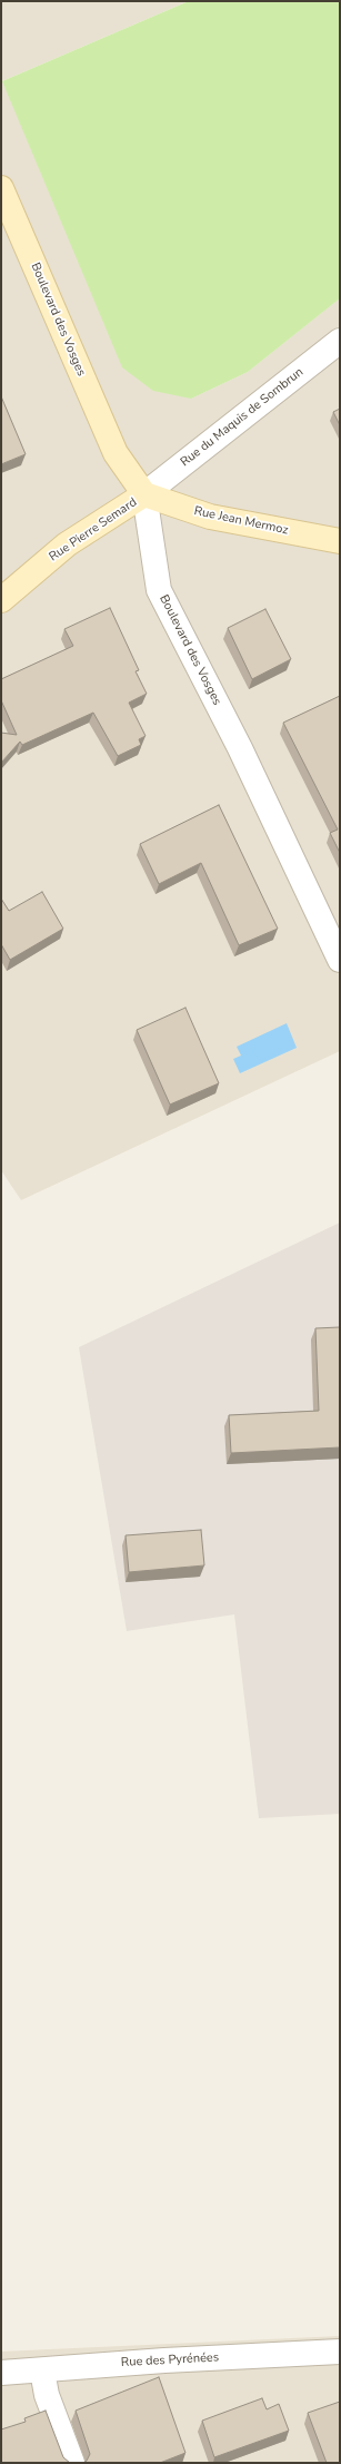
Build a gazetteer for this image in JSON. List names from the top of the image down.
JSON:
{
  "streets": {
    "main road": ["Boulevard des Vosges", "Rue Jean Mermoz", "Rue Pierre Semard"],
    "street": ["Rue du Maquis de Sombrun", "Rue des Pyrénées"]
  },
  "crossings": [
    ["Boulevard des Vosges", "Rue du Maquis de Sombrun"],
    ["Boulevard des Vosges", "Rue Jean Mermoz"],
    ["Boulevard des Vosges", "Rue Pierre Semard"],
    ["Rue du Maquis de Sombrun", "Rue Jean Mermoz"],
    ["Rue du Maquis de Sombrun", "Rue Pierre Semard"],
    ["Rue Jean Mermoz", "Rue Pierre Semard"]
  ]
}
